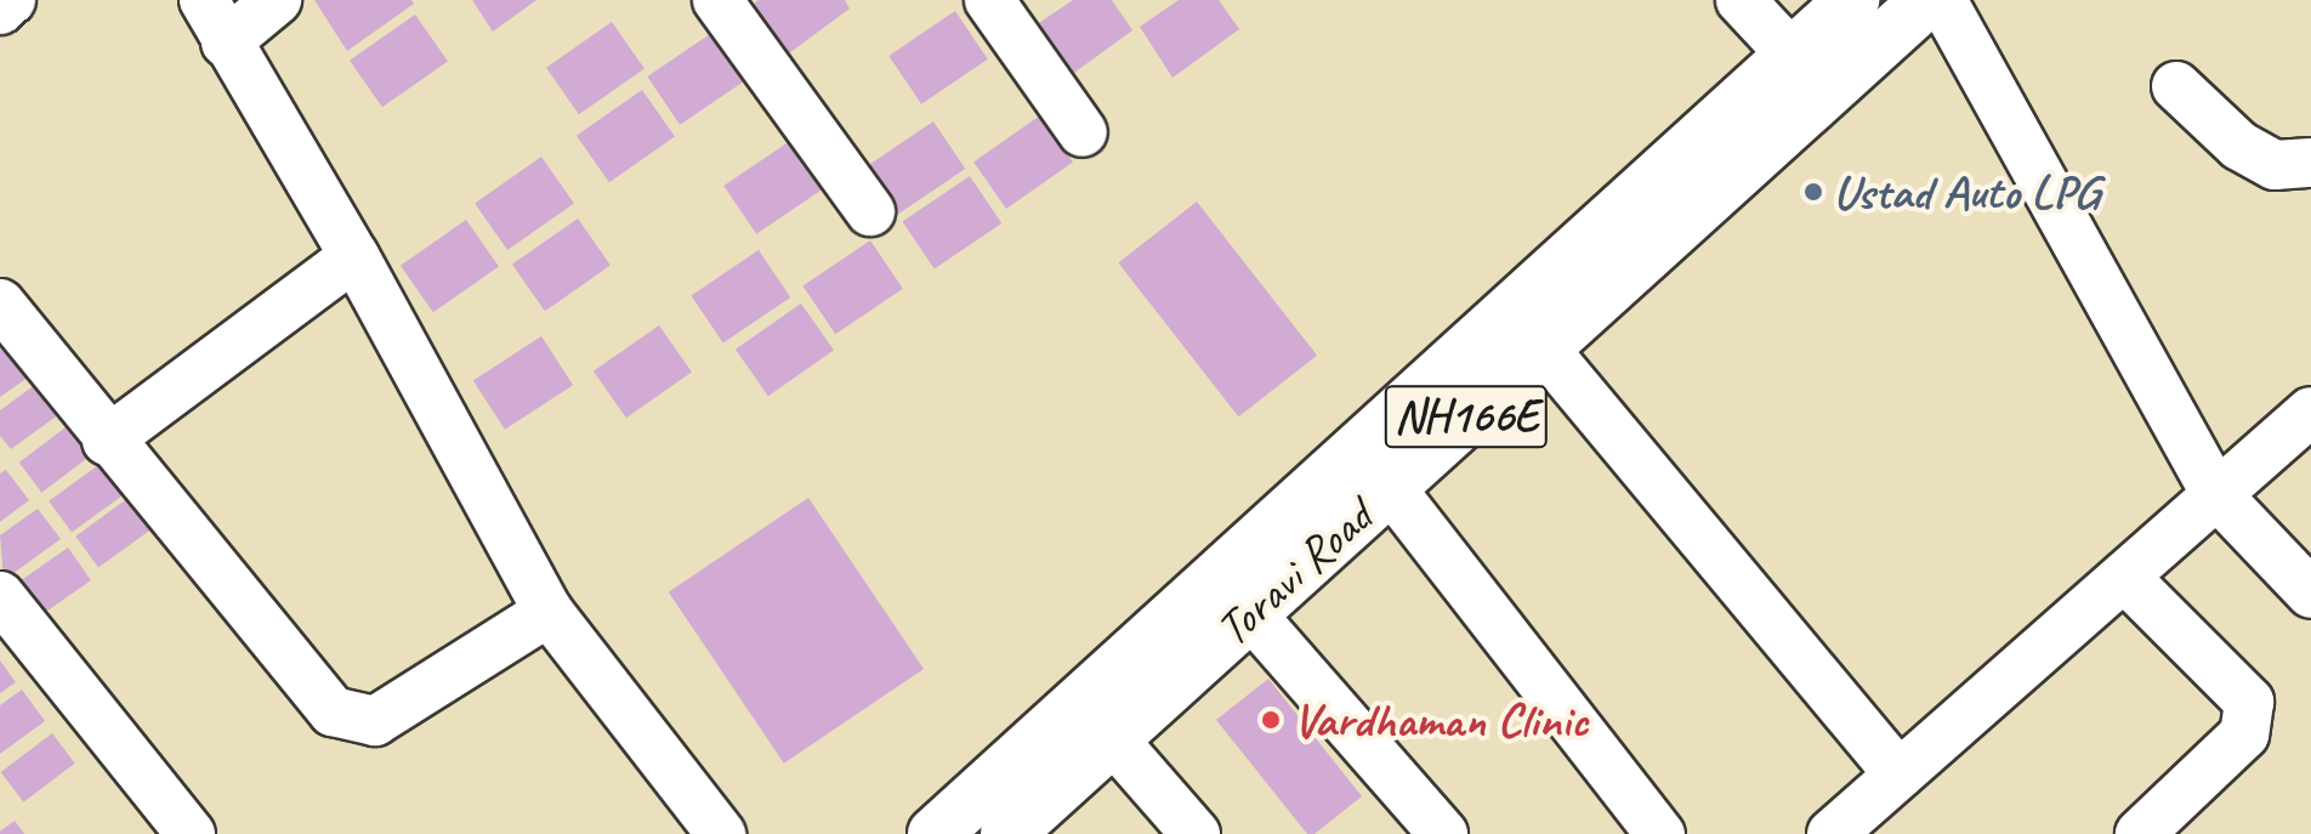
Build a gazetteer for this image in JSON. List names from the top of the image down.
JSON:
{
  "streets": {
    "highway": ["NH166E", "Toravi Road"]
  },
  "places": ["Ustad Auto LPG", "Vardhaman Clinic"]
}
